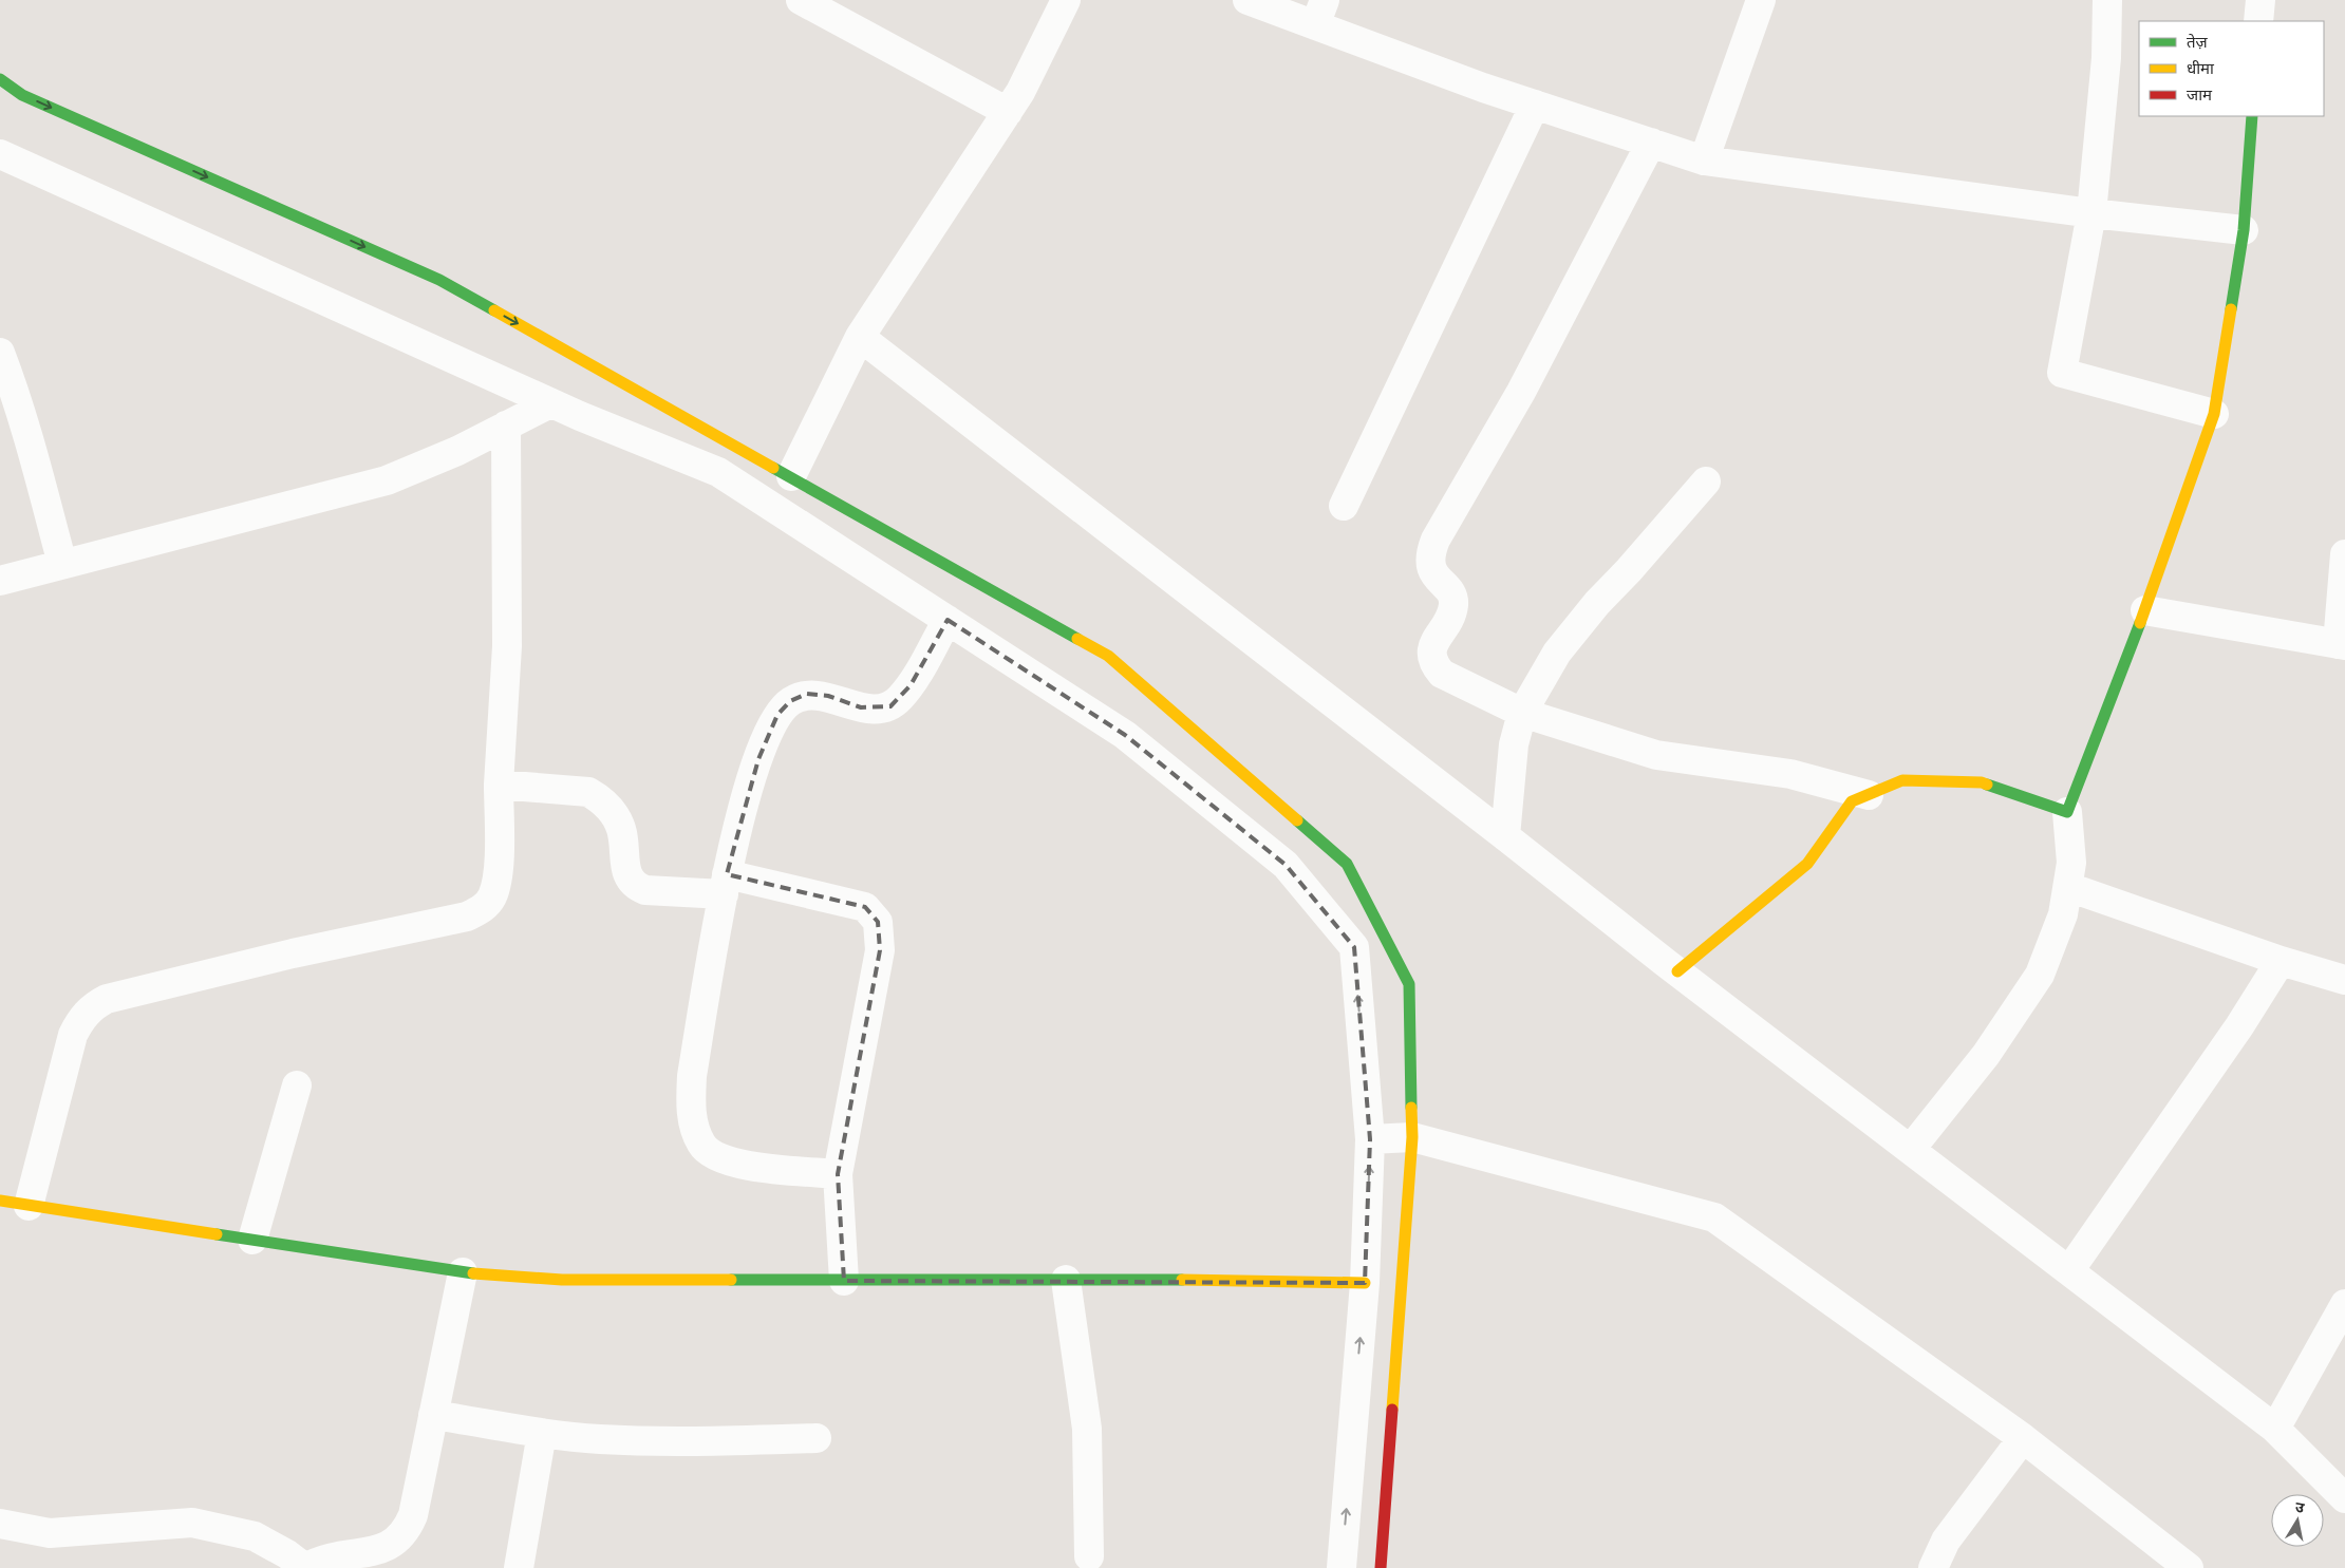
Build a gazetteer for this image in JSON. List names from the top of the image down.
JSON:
{
  "legend": ["तेज़", "धीमा", "जाम"],
  "north": "top"
}
